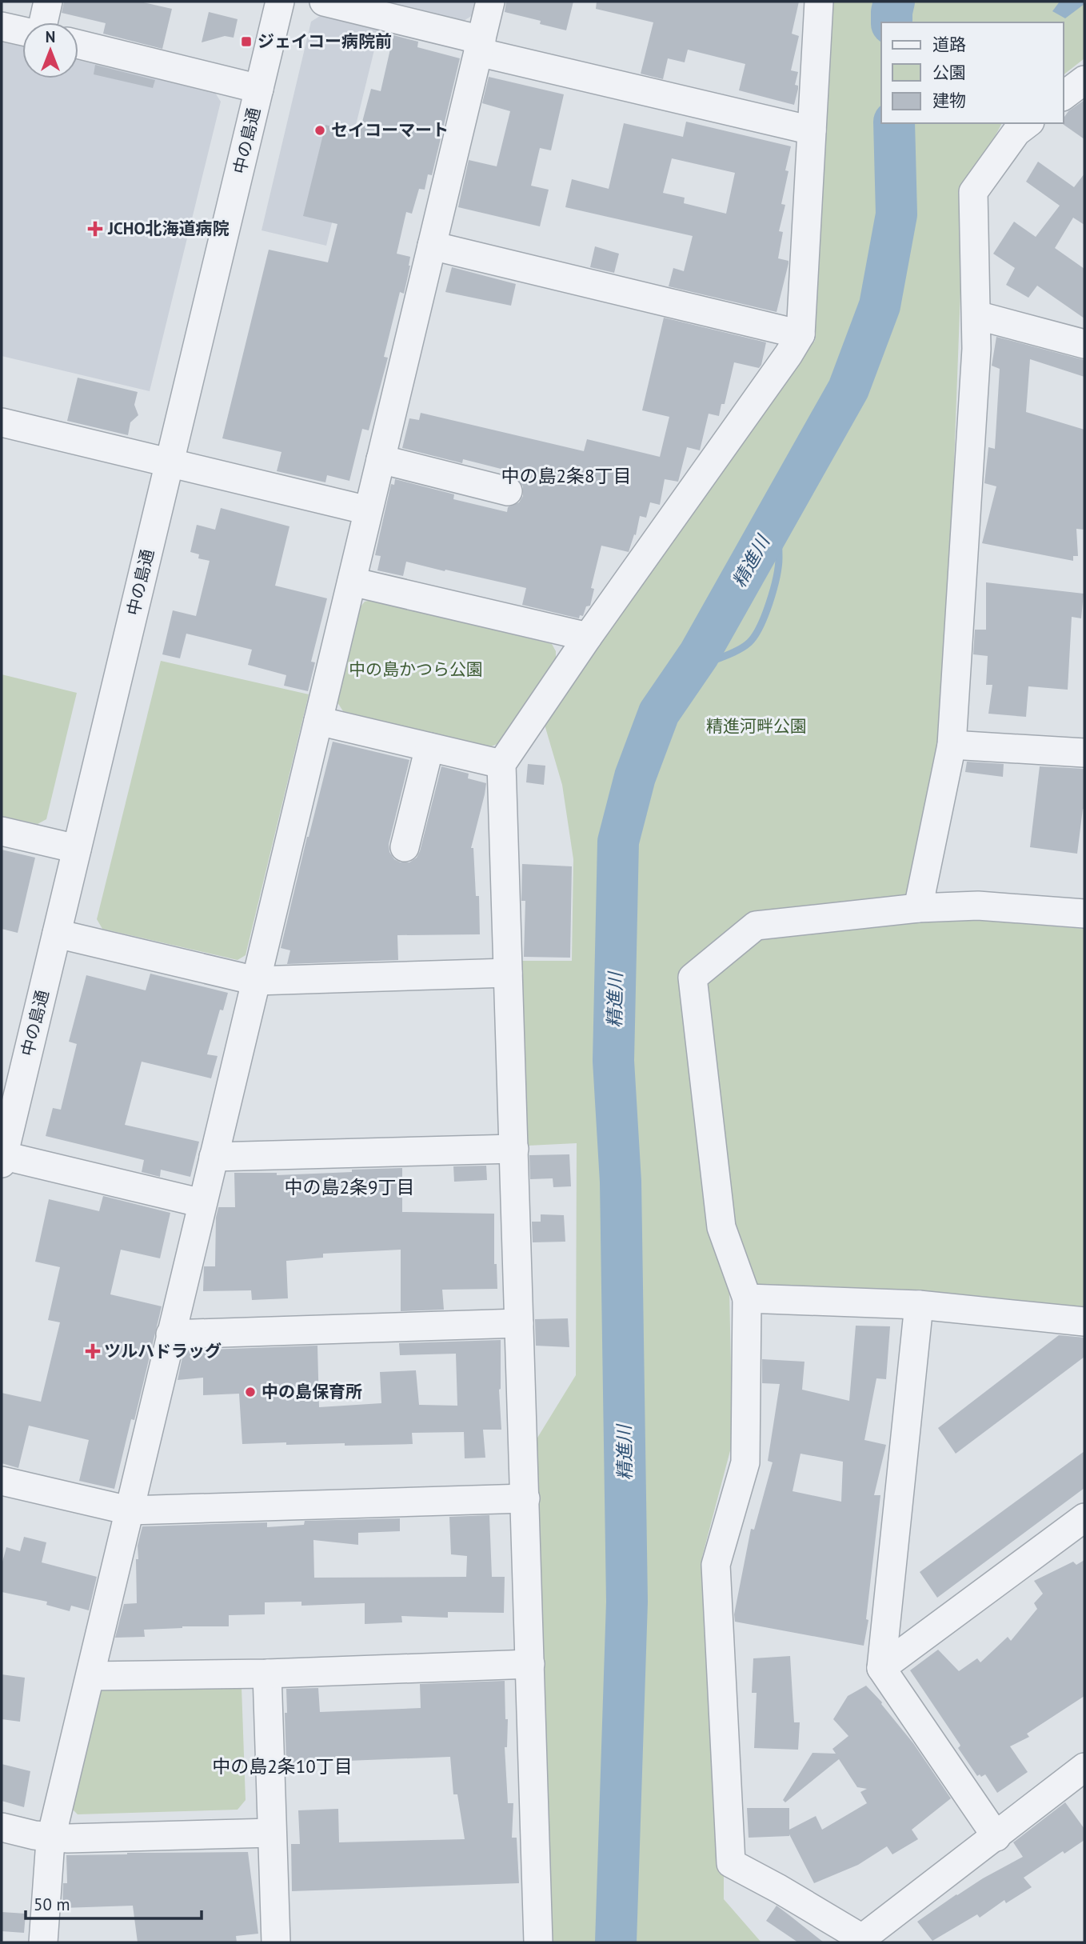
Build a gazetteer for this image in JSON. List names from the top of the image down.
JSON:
{
  "streets": {
    "street": ["中の島通"]
  },
  "districts": ["中の島2条8丁目", "中の島2条9丁目", "中の島2条10丁目"],
  "water": ["精進川"],
  "parks": ["中の島かつら公園", "精進河畔公園"],
  "places": {
    "transit": ["ジェイコー病院前"],
    "other": ["セイコーマート", "中の島保育所"],
    "health": ["JCHO北海道病院", "ツルハドラッグ"]
  },
  "legend": ["道路", "公園", "建物"],
  "scale_bar": "50 m",
  "north": "top"
}
